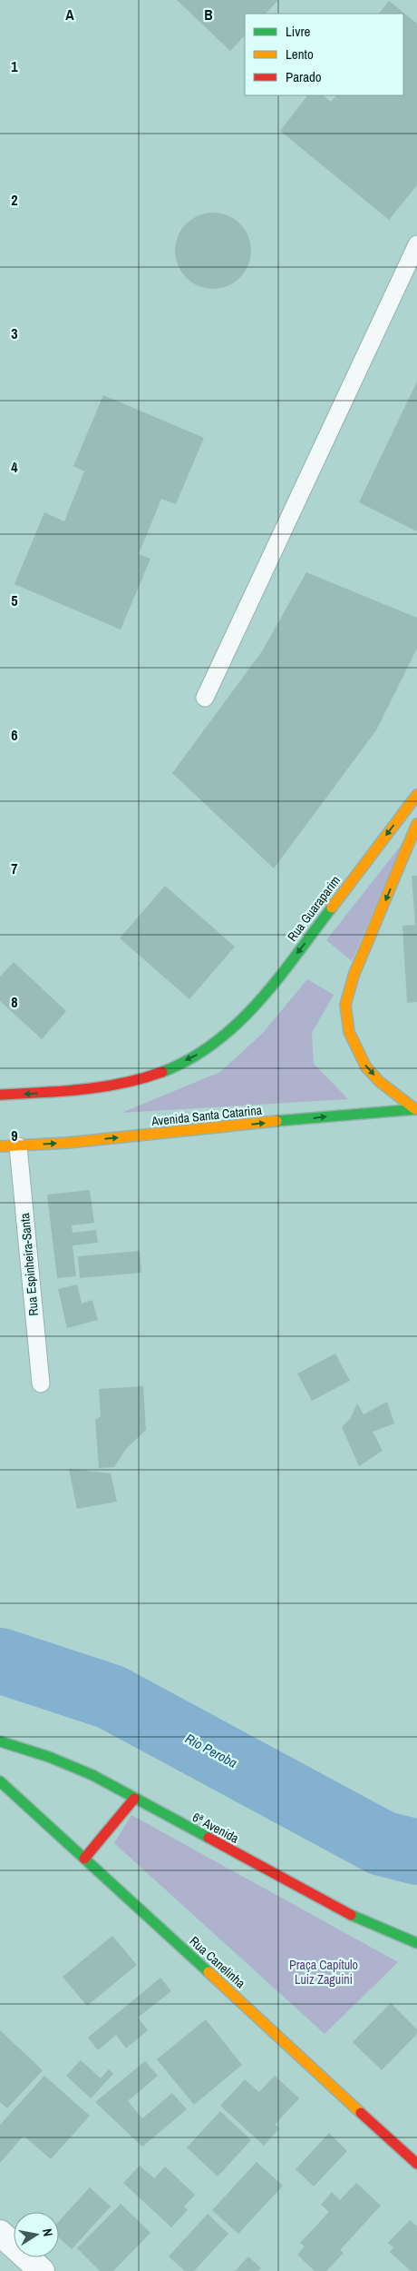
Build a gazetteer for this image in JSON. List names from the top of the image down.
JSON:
{
  "streets": {
    "main road": [
      "Rua Guaraparim",
      "Avenida Santa Catarina",
      "6ª Avenida",
      "Rua Canelinha"
    ],
    "lane": ["Rua Espinheira-Santa"]
  },
  "crossings": [
    ["Avenida Santa Catarina", "Rua Espinheira-Santa"]
  ],
  "one_way": ["Rua Guaraparim"],
  "water": ["Rio Peroba"],
  "parks": ["Praça Capítulo Luiz Zaguini"],
  "legend": ["Livre", "Lento", "Parado"],
  "north": "right",
  "grid": {
    "columns": ["A", "B"],
    "rows": [
      "1",
      "2",
      "3",
      "4",
      "5",
      "6",
      "7",
      "8",
      "9"
    ]
  }
}
